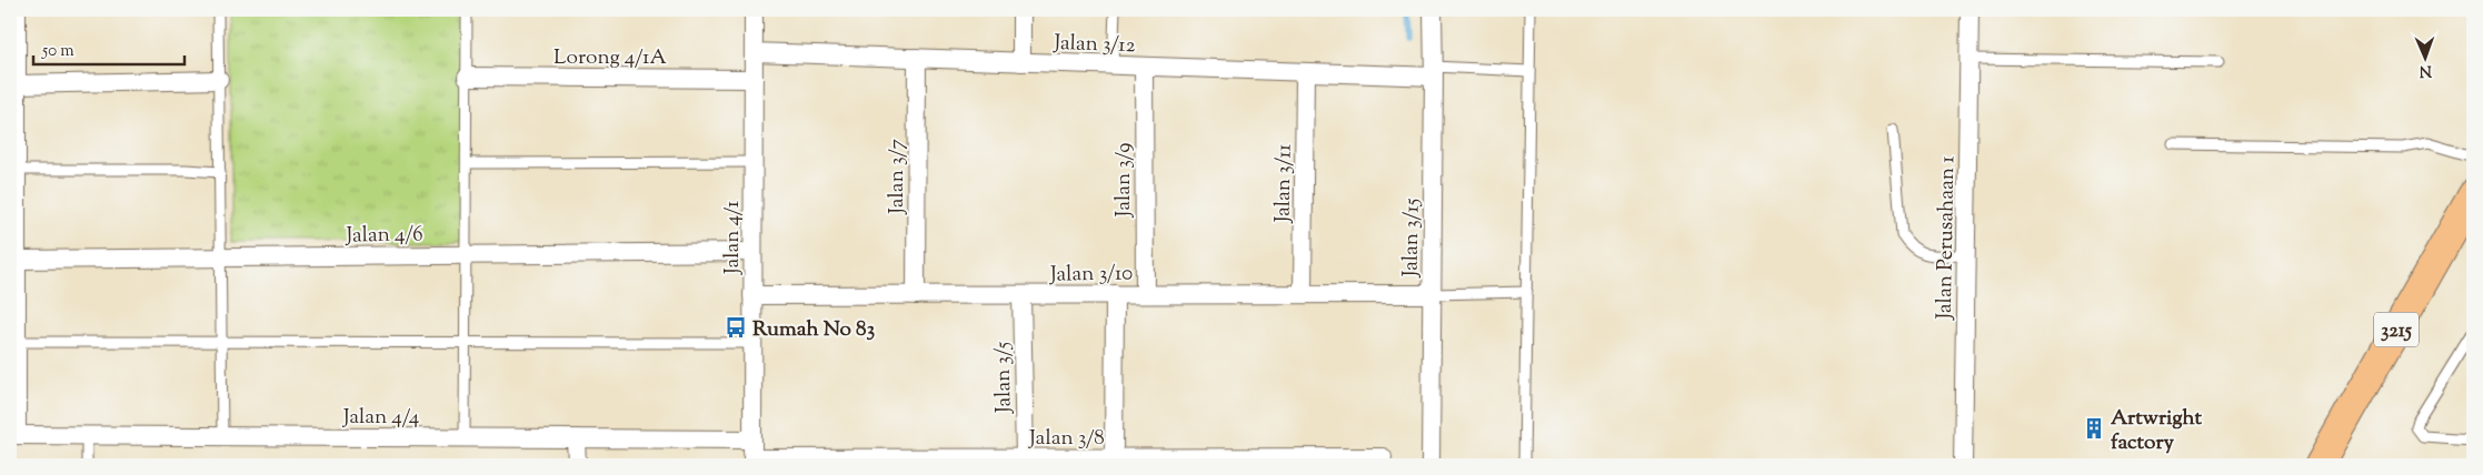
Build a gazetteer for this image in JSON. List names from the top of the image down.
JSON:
{
  "streets": {
    "main road": ["3215"],
    "street": [
      "Jalan 3/12",
      "Lorong 4/1A",
      "Jalan 3/7",
      "Jalan 3/9",
      "Jalan 3/11",
      "Jalan 4/6",
      "Jalan 4/1",
      "Jalan 3/15",
      "Jalan Perusahaan 1",
      "Jalan 3/10",
      "Jalan 3/5",
      "Jalan 4/4",
      "Jalan 3/8"
    ]
  },
  "crossings": [
    ["Jalan 3/12", "Jalan 3/7"],
    ["Jalan 3/12", "Jalan 3/9"],
    ["Jalan 3/12", "Jalan 3/11"],
    ["Jalan 3/12", "Jalan 4/1"],
    ["Jalan 3/12", "Jalan 3/15"],
    ["Lorong 4/1A", "Jalan 4/1"],
    ["Jalan 3/7", "Jalan 3/10"],
    ["Jalan 3/9", "Jalan 3/10"],
    ["Jalan 3/11", "Jalan 3/10"],
    ["Jalan 4/6", "Jalan 4/1"],
    ["Jalan 4/1", "Jalan 3/10"],
    ["Jalan 4/1", "Jalan 4/4"],
    ["Jalan 4/1", "Jalan 3/8"],
    ["Jalan 3/15", "Jalan 3/10"],
    ["Jalan 3/10", "Jalan 3/5"],
    ["Jalan 3/5", "Jalan 3/8"]
  ],
  "places": {
    "bus stop": ["Rumah No 83"],
    "building": ["Artwright factory"]
  },
  "scale_bar": "50 m",
  "north": "bottom"
}
